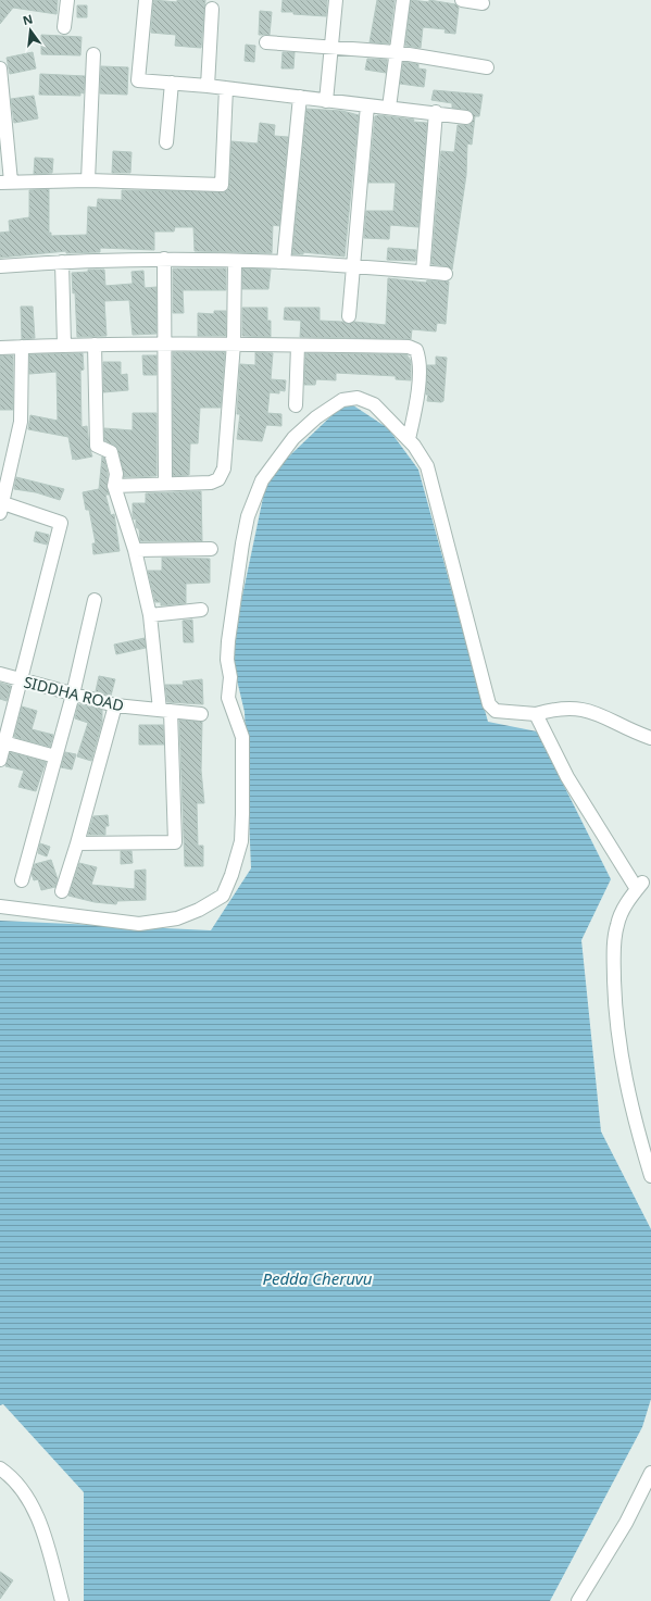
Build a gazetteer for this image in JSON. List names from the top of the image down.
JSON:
{
  "streets": {
    "street": ["SIDDHA ROAD"]
  },
  "water": ["Pedda Cheruvu"],
  "north": "top"
}
